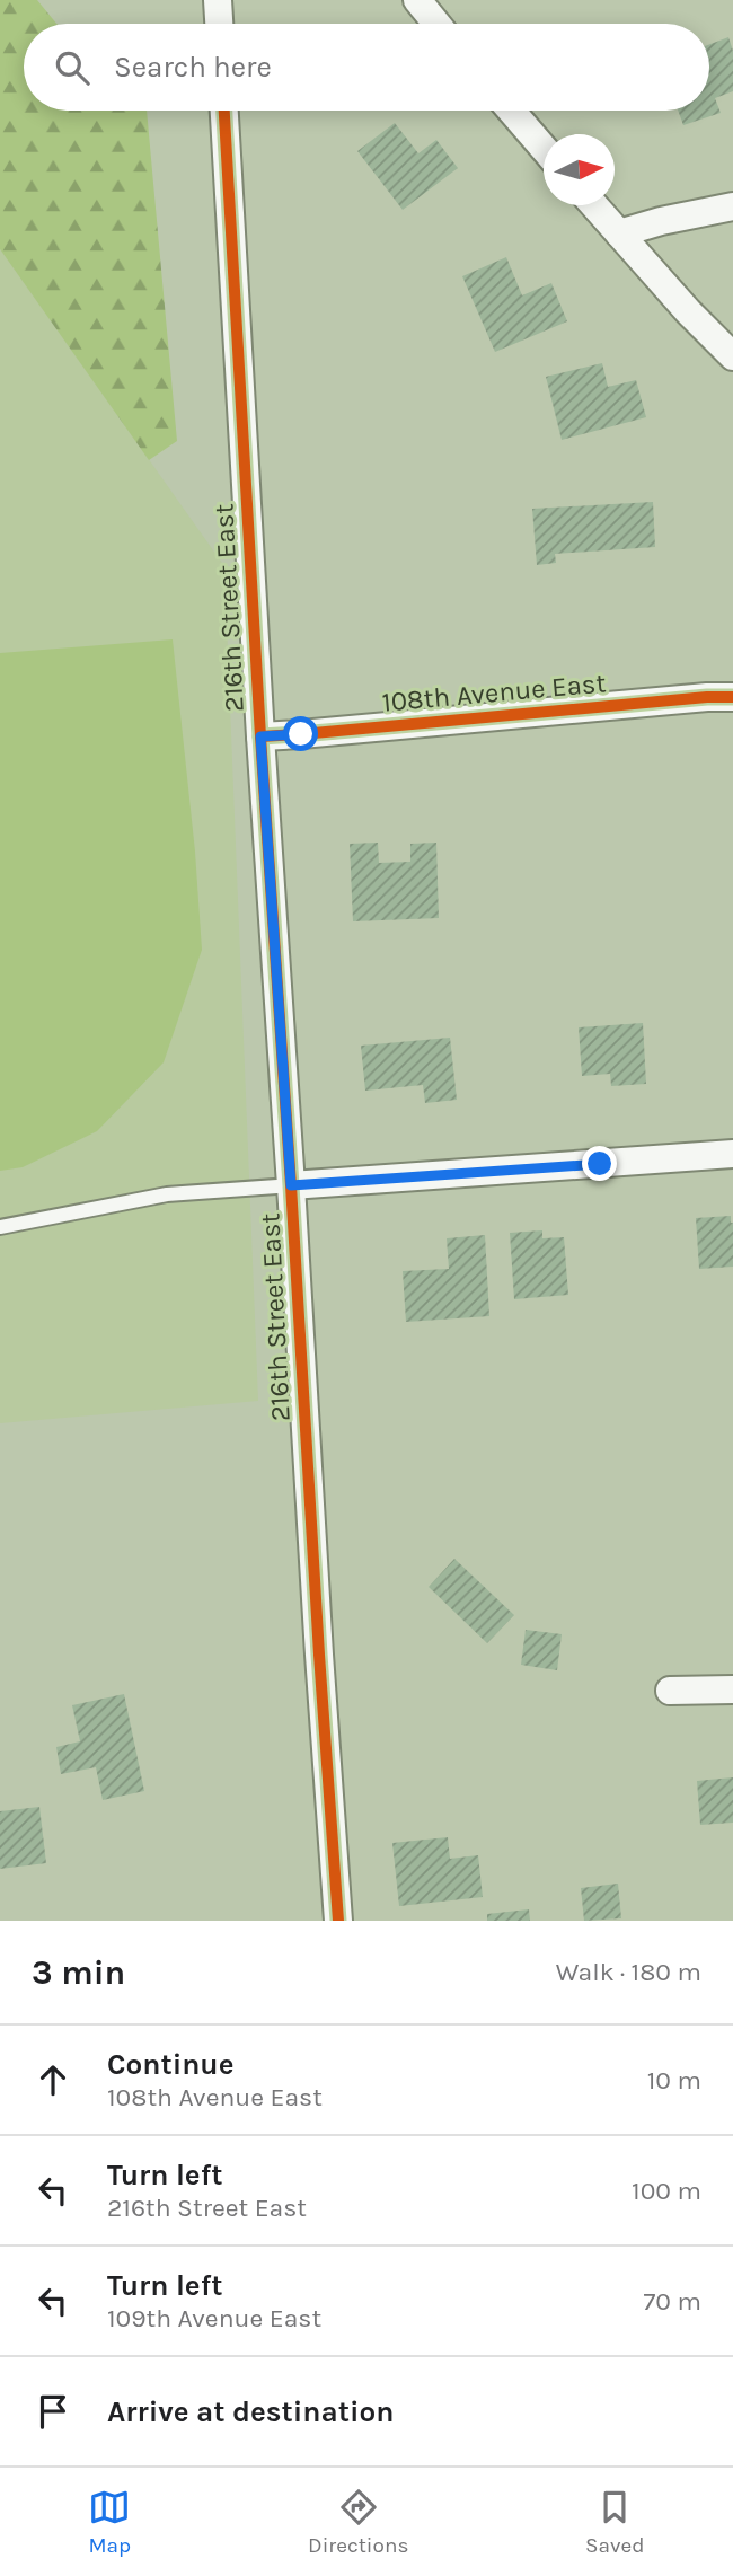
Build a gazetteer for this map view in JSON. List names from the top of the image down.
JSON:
{
  "streets": {
    "street": ["216th Street East", "108th Avenue East"]
  },
  "crossings": [
    ["216th Street East", "108th Avenue East"]
  ],
  "north": "right",
  "page": {
    "search": "Search here",
    "heading": ["3 min", "Walk · 180 m"],
    "list": [
      ["Continue", "108th Avenue East", "10 m"],
      ["Turn left", "216th Street East", "100 m"],
      ["Turn left", "109th Avenue East", "70 m"],
      "Arrive at destination"
    ],
    "nav": ["Map", "Directions", "Saved"]
  }
}
